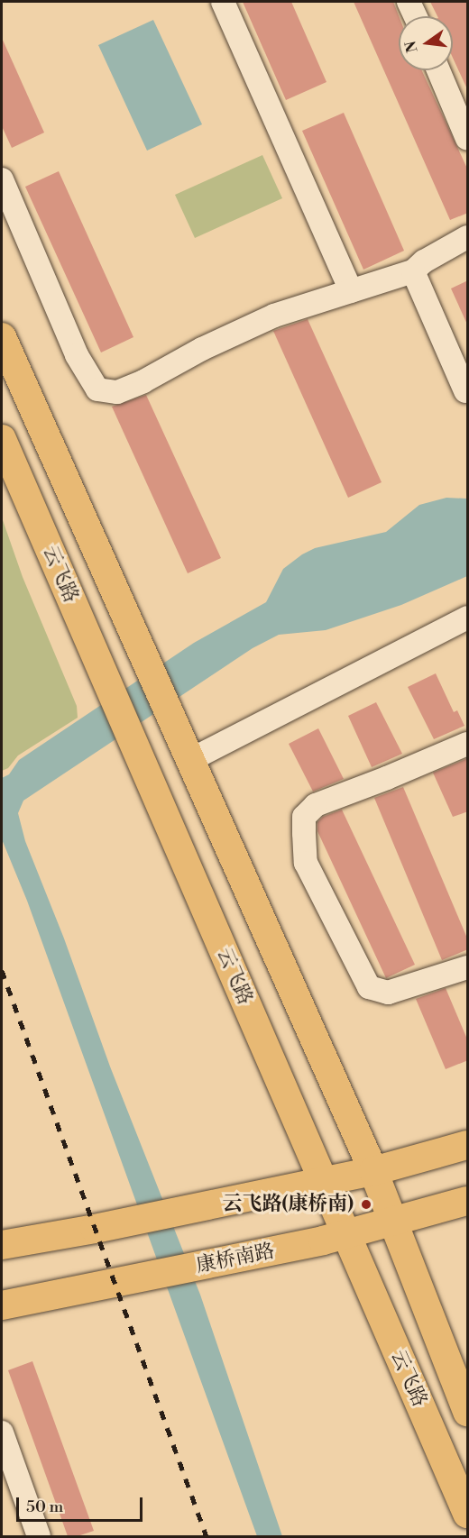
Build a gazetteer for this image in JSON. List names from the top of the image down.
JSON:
{
  "streets": {
    "main road": ["云飞路", "康桥南路"]
  },
  "crossings": [
    ["云飞路", "康桥南路"]
  ],
  "places": ["云飞路(康桥南)"],
  "scale_bar": "50 m",
  "north": "left"
}
